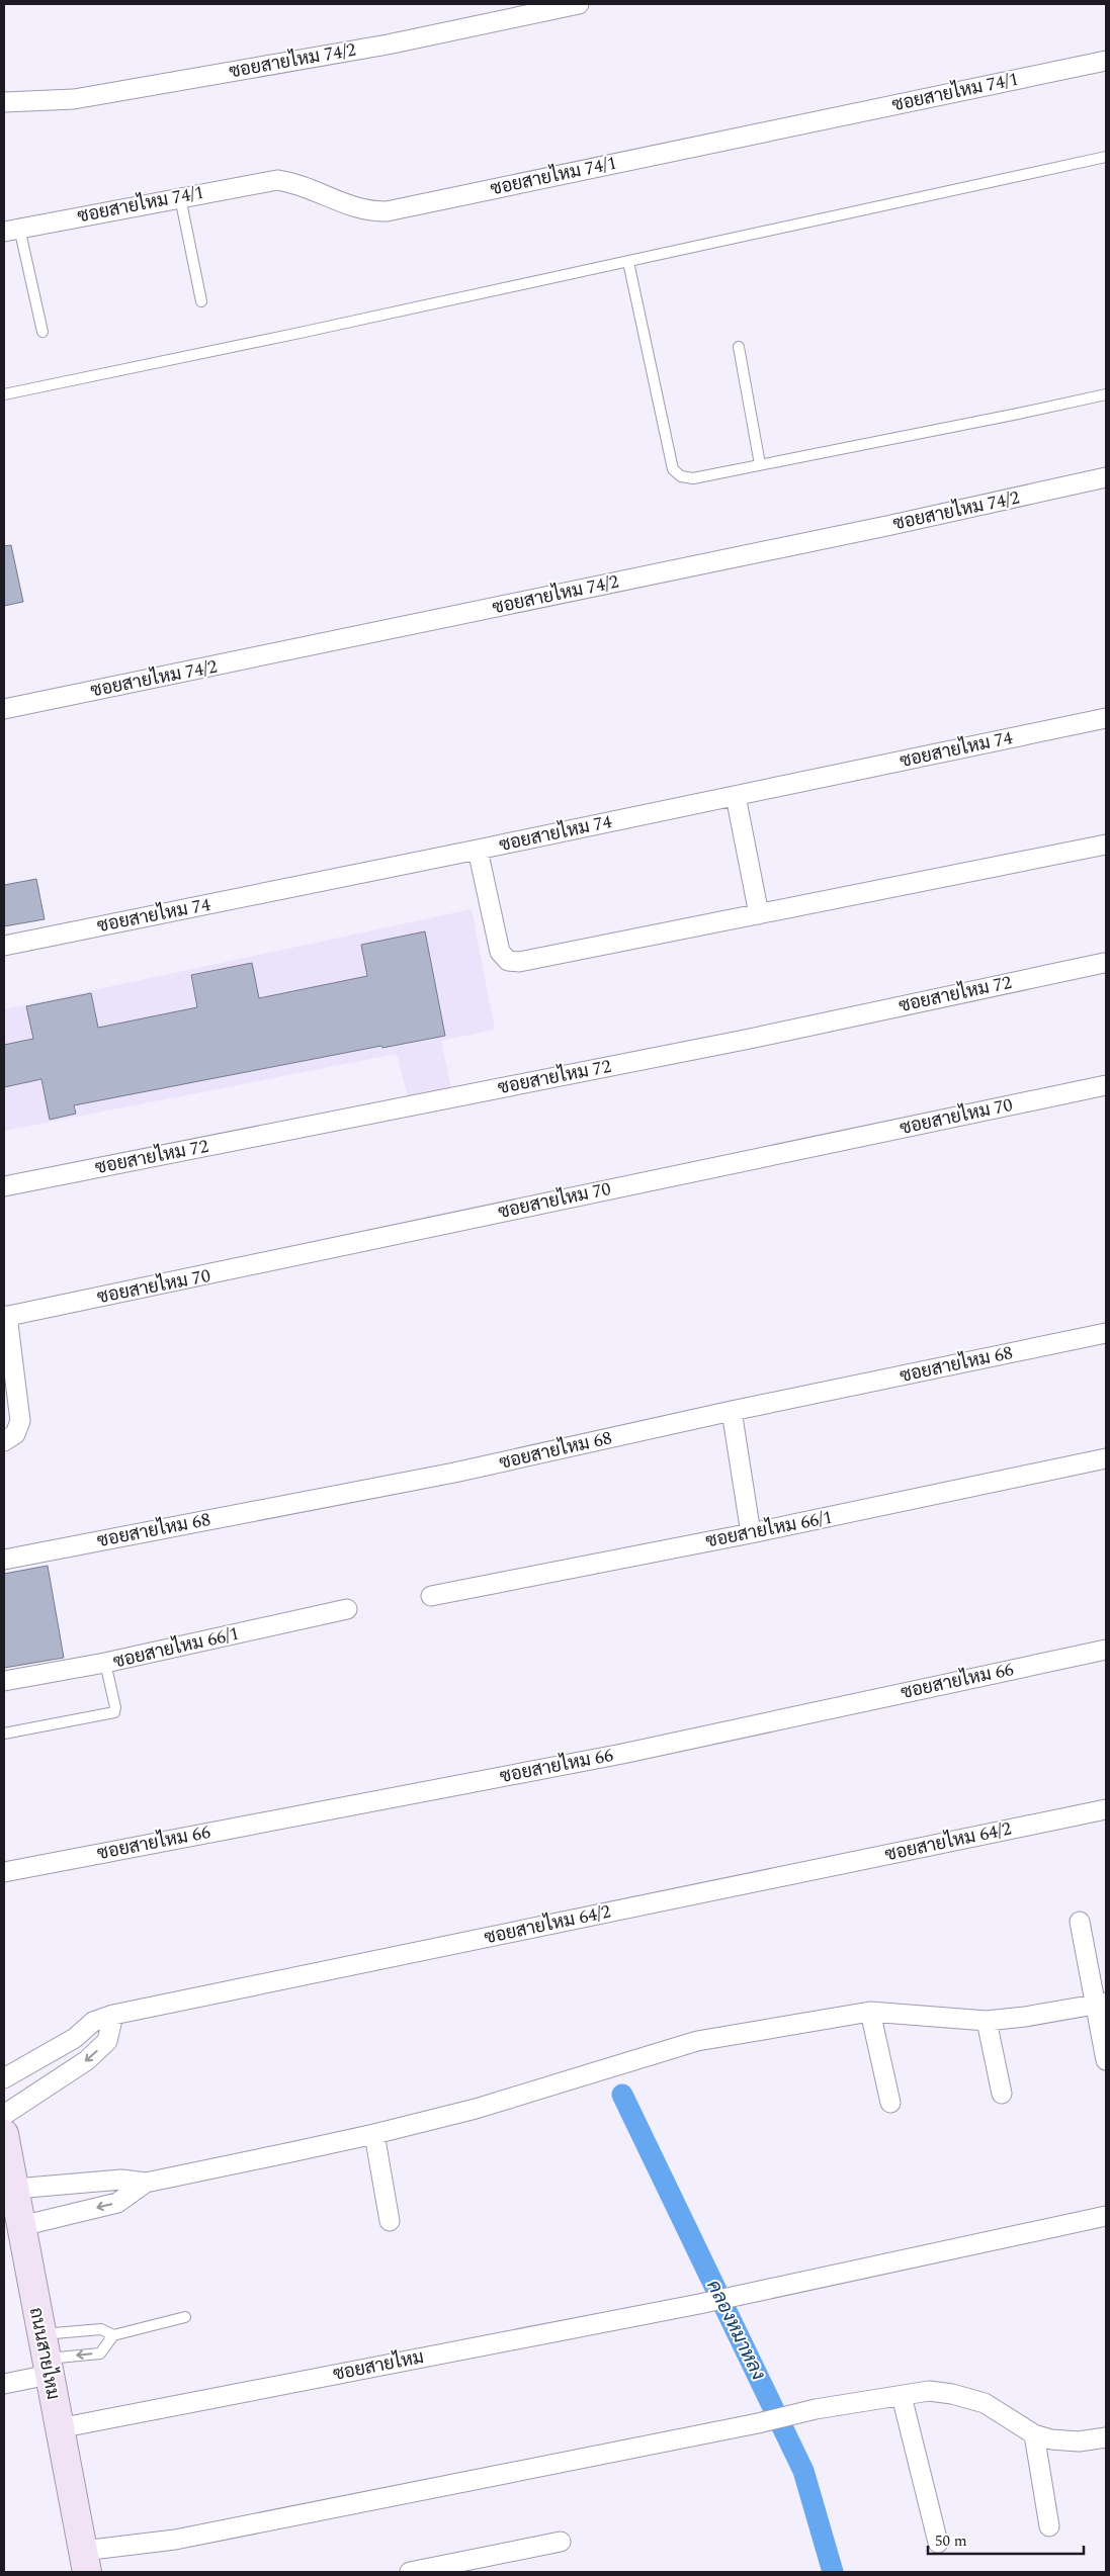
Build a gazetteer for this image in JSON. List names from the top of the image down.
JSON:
{
  "streets": {
    "main road": ["ถนนสายไหม"],
    "street": [
      "ซอยสายไหม 74/2",
      "ซอยสายไหม 74/1",
      "ซอยสายไหม 74",
      "ซอยสายไหม 72",
      "ซอยสายไหม 70",
      "ซอยสายไหม 68",
      "ซอยสายไหม 66/1",
      "ซอยสายไหม 66",
      "ซอยสายไหม 64/2",
      "ซอยสายไหม"
    ]
  },
  "crossings": [
    ["ถนนสายไหม", "ซอยสายไหม"]
  ],
  "water": ["คลองหมาหลง"],
  "scale_bar": "50 m"
}
